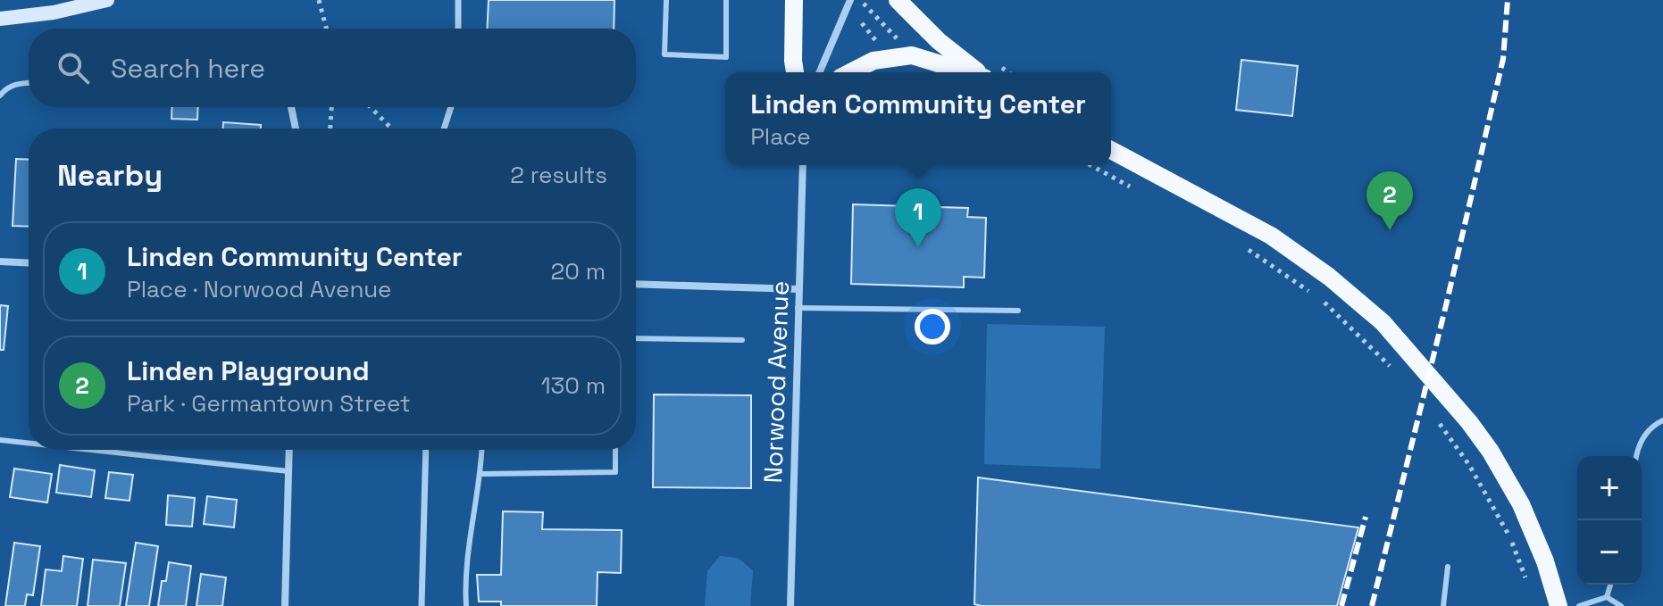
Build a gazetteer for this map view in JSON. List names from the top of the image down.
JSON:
{
  "streets": {
    "street": ["Norwood Avenue"]
  },
  "page": {
    "search": "Search here",
    "popup": ["Linden Community Center", "Place"],
    "heading": ["Nearby", "2 results"],
    "pins": ["2", "1"],
    "list": [
      {
        "mark": "1",
        "name": "Linden Community Center",
        "note": "Place · Norwood Avenue",
        "value": "20 m"
      },
      {
        "mark": "2",
        "name": "Linden Playground",
        "note": "Park · Germantown Street",
        "value": "130 m"
      }
    ],
    "map_buttons": ["+", "−"]
  }
}
